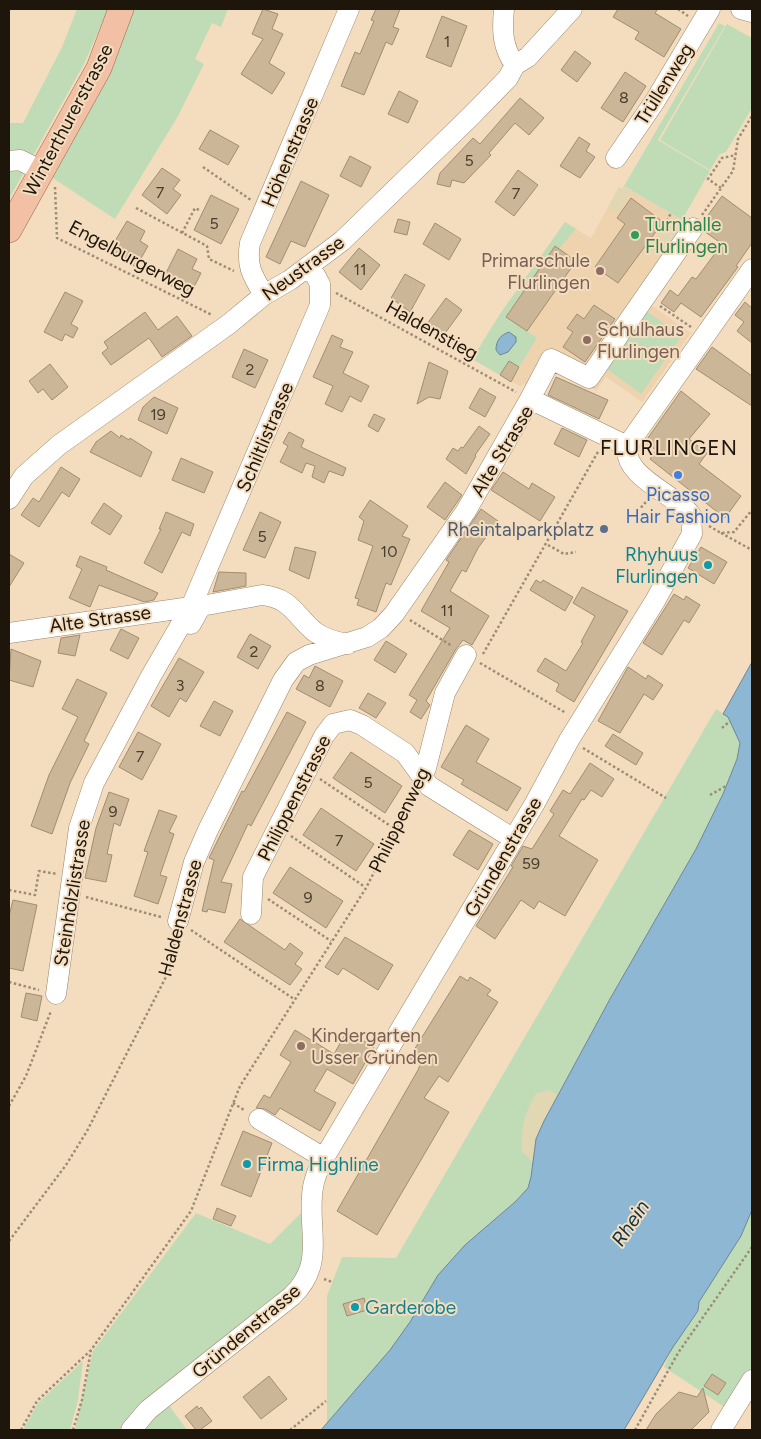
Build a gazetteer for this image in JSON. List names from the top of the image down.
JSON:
{
  "streets": {
    "main road": ["Winterthurerstrasse"],
    "street": [
      "Trüllenweg",
      "Höhenstrasse",
      "Neustrasse",
      "Schiltlistrasse",
      "Alte Strasse",
      "Philippenstrasse",
      "Philippenweg",
      "Gründenstrasse",
      "Steinhölzlistrasse",
      "Haldenstrasse"
    ],
    "path": ["Engelburgerweg", "Haldenstieg"]
  },
  "crossings": [
    ["Winterthurerstrasse", "Engelburgerweg"],
    ["Höhenstrasse", "Neustrasse"],
    ["Engelburgerweg", "Neustrasse"],
    ["Haldenstieg", "Schiltlistrasse"],
    ["Haldenstieg", "Alte Strasse"],
    ["Schiltlistrasse", "Alte Strasse"],
    ["Schiltlistrasse", "Steinhölzlistrasse"],
    ["Alte Strasse", "Steinhölzlistrasse"],
    ["Alte Strasse", "Haldenstrasse"],
    ["Philippenstrasse", "Philippenweg"],
    ["Philippenstrasse", "Gründenstrasse"]
  ],
  "districts": ["FLURLINGEN"],
  "water": ["Rhein"],
  "places": [
    "Turnhalle Flurlingen",
    "Primarschule Flurlingen",
    "Schulhaus Flurlingen",
    "Picasso Hair Fashion",
    "Rheintalparkplatz",
    "Rhyhuus Flurlingen",
    "Kindergarten Usser Gründen",
    "Firma Highline",
    "Garderobe"
  ],
  "house_numbers": [
    "1",
    "8",
    "5",
    "7",
    "7",
    "5",
    "11",
    "2",
    "19",
    "5",
    "10",
    "11",
    "2",
    "3",
    "8",
    "7",
    "5",
    "9",
    "7",
    "59",
    "9"
  ]
}
